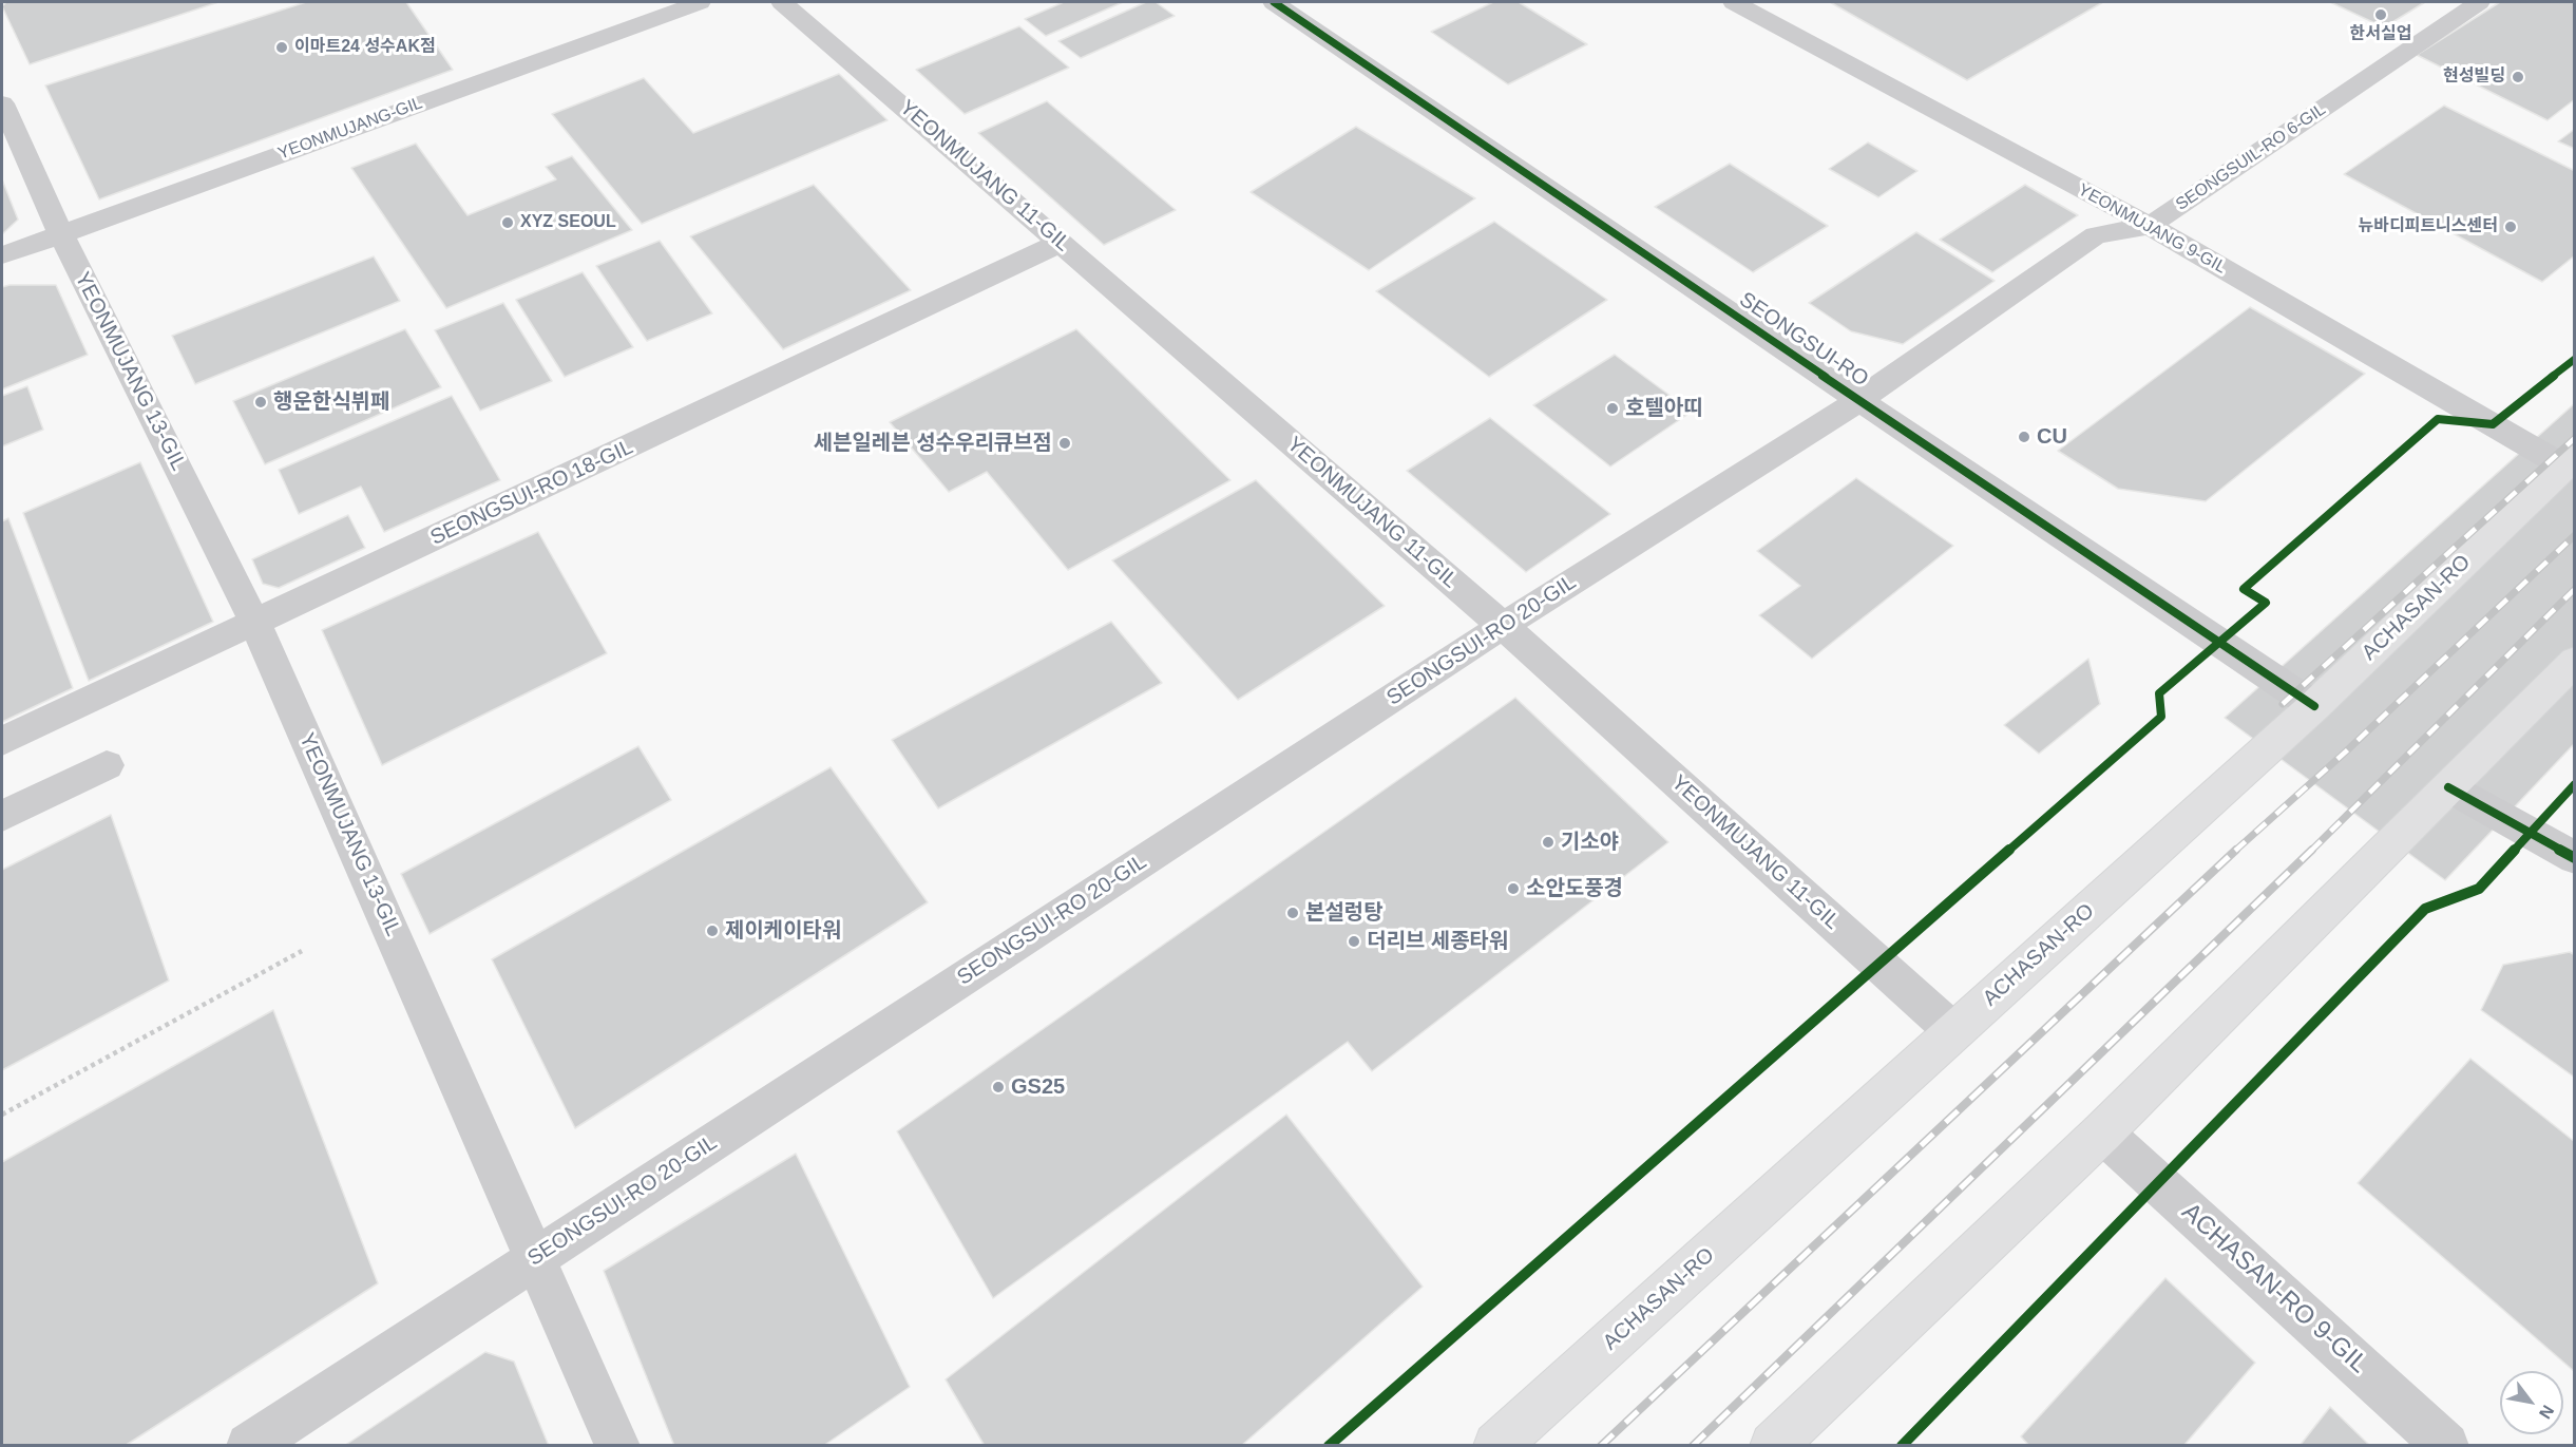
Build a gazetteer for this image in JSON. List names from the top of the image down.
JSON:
{
  "streets": {
    "main road": ["ACHASAN-RO"],
    "street": [
      "YEONMUJANG-GIL",
      "SEONGSUIL-RO 6-GIL",
      "YEONMUJANG 11-GIL",
      "YEONMUJANG 9-GIL",
      "SEONGSUI-RO",
      "YEONMUJANG 13-GIL",
      "SEONGSUI-RO 18-GIL",
      "SEONGSUI-RO 20-GIL",
      "ACHASAN-RO 9-GIL"
    ]
  },
  "crossings": [
    ["YEONMUJANG-GIL", "YEONMUJANG 13-GIL"],
    ["SEONGSUIL-RO 6-GIL", "YEONMUJANG 9-GIL"],
    ["SEONGSUIL-RO 6-GIL", "SEONGSUI-RO"],
    ["SEONGSUIL-RO 6-GIL", "SEONGSUI-RO 20-GIL"],
    ["YEONMUJANG 11-GIL", "SEONGSUI-RO 18-GIL"],
    ["YEONMUJANG 11-GIL", "ACHASAN-RO"],
    ["YEONMUJANG 11-GIL", "SEONGSUI-RO 20-GIL"],
    ["YEONMUJANG 9-GIL", "ACHASAN-RO"],
    ["SEONGSUI-RO", "ACHASAN-RO"],
    ["SEONGSUI-RO", "SEONGSUI-RO 20-GIL"],
    ["YEONMUJANG 13-GIL", "SEONGSUI-RO 18-GIL"],
    ["YEONMUJANG 13-GIL", "SEONGSUI-RO 20-GIL"]
  ],
  "places": [
    "한서실업",
    "이마트24 성수AK점",
    "현성빌딩",
    "XYZ SEOUL",
    "뉴바디피트니스센터",
    "행운한식뷔페",
    "호텔아띠",
    "CU",
    "세븐일레븐 성수우리큐브점",
    "기소야",
    "소안도풍경",
    "본설렁탕",
    "제이케이타워",
    "더리브 세종타워",
    "GS25"
  ],
  "north": "bottom right"
}
